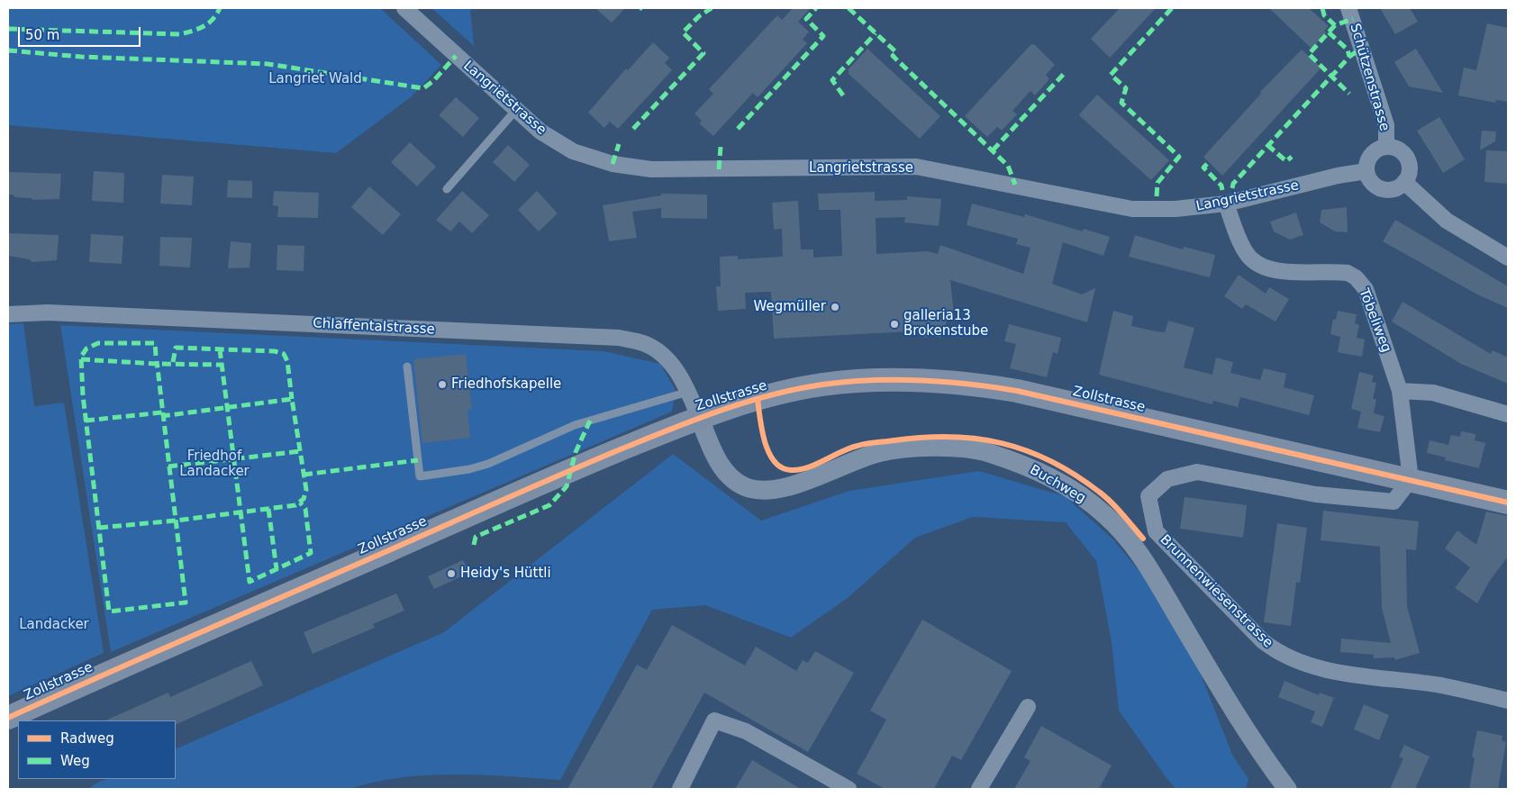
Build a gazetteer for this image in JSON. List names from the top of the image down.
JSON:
{
  "streets": {
    "main road": ["Zollstrasse"],
    "street": [
      "Schützenstrasse",
      "Langrietstrasse",
      "Töbeliweg",
      "Chlaffentalstrasse",
      "Buchweg",
      "Brunnenwiesenstrasse"
    ]
  },
  "crossings": [
    ["Schützenstrasse", "Langrietstrasse"],
    ["Langrietstrasse", "Töbeliweg"],
    ["Töbeliweg", "Zollstrasse"],
    ["Töbeliweg", "Brunnenwiesenstrasse"],
    ["Chlaffentalstrasse", "Zollstrasse"],
    ["Chlaffentalstrasse", "Buchweg"],
    ["Zollstrasse", "Buchweg"],
    ["Zollstrasse", "Brunnenwiesenstrasse"]
  ],
  "parks": ["Langriet Wald", "Friedhof Landacker", "Landacker"],
  "places": [
    "Wegmüller",
    "galleria13 Brokenstube",
    "Friedhofskapelle",
    "Heidy's Hüttli"
  ],
  "legend": ["Radweg", "Weg"],
  "scale_bar": "50 m"
}
